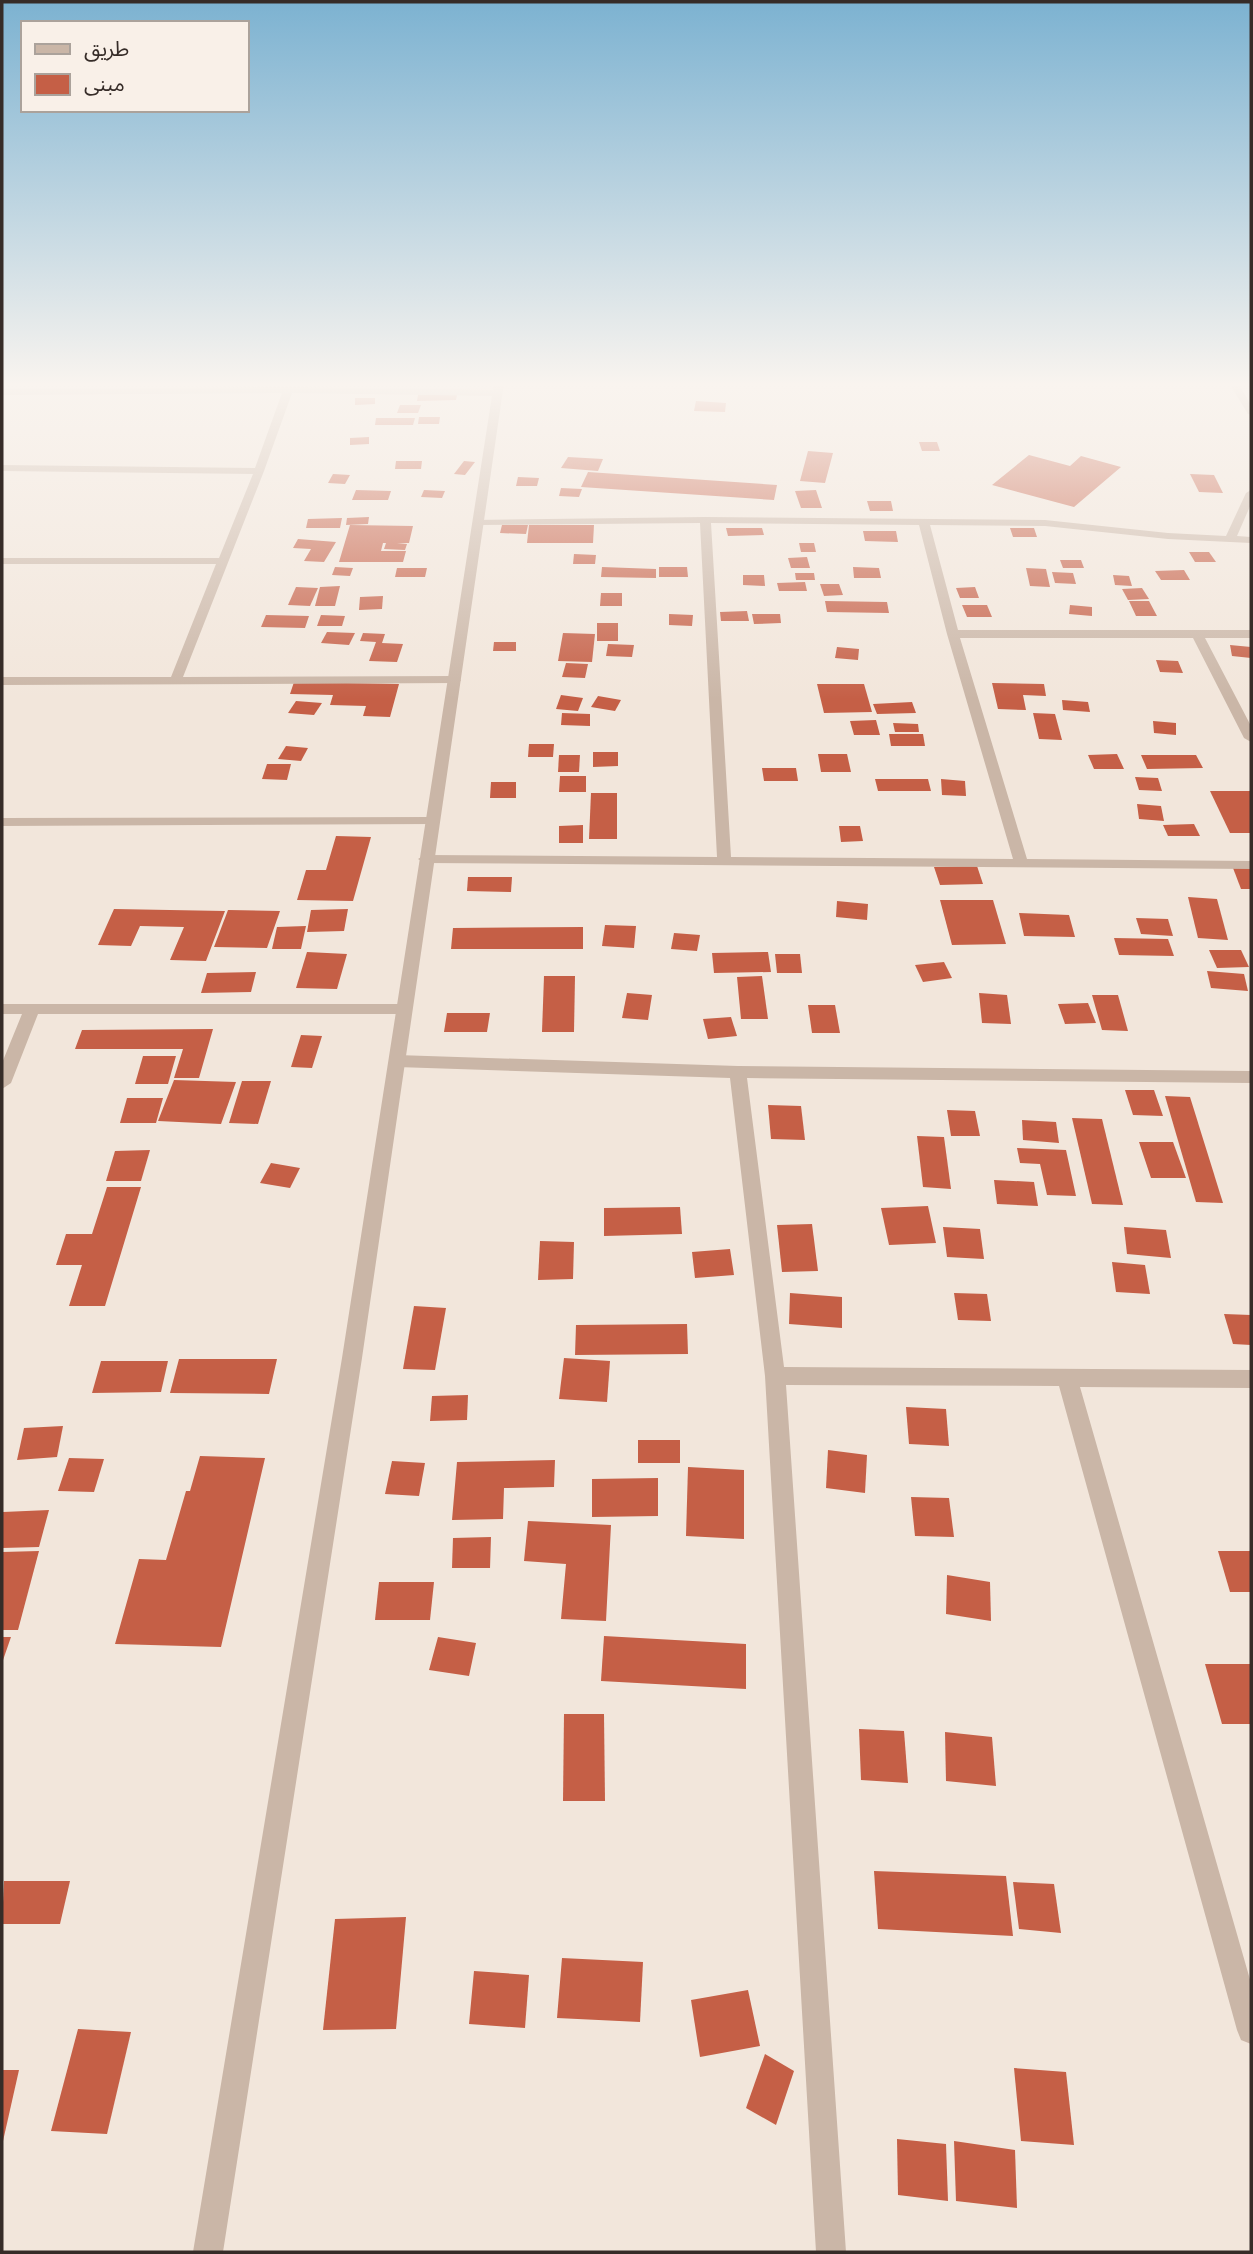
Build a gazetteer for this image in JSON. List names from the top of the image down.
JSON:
{
  "legend": ["طريق", "مبنى"]
}
